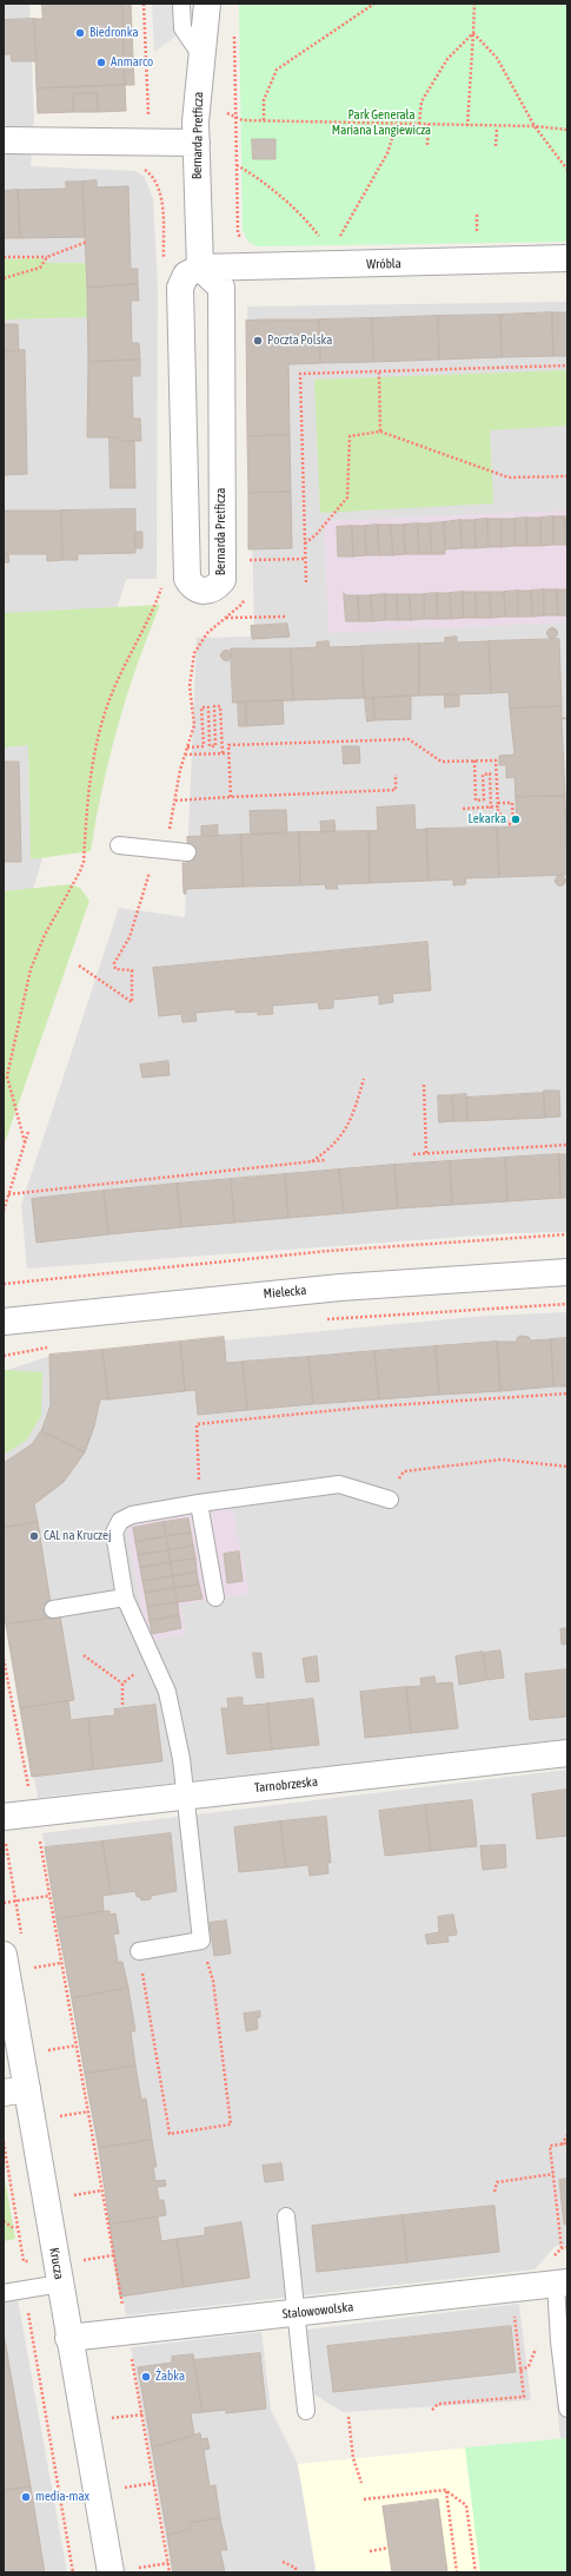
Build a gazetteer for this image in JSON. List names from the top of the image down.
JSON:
{
  "streets": {
    "street": [
      "Bernarda Pretficza",
      "Wróbla",
      "Mielecka",
      "Tarnobrzeska",
      "Krucza",
      "Stalowowolska"
    ]
  },
  "crossings": [
    ["Bernarda Pretficza", "Wróbla"],
    ["Krucza", "Stalowowolska"]
  ],
  "parks": ["Park Generała Mariana Langiewicza"],
  "places": [
    "Biedronka",
    "Anmarco",
    "Poczta Polska",
    "Lekarka",
    "CAL na Kruczej",
    "Żabka",
    "media-max"
  ]
}
